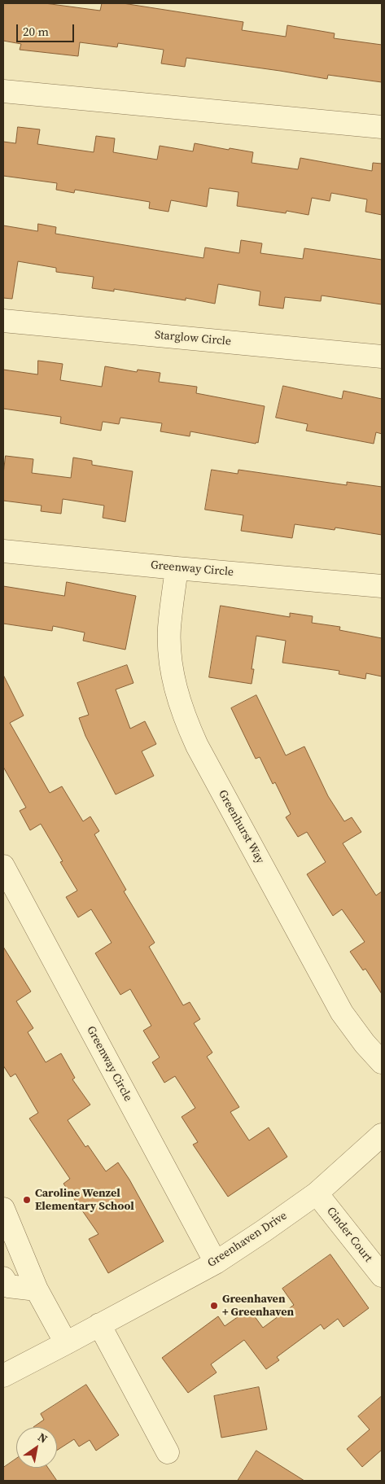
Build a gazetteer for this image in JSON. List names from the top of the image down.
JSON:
{
  "streets": {
    "street": [
      "Starglow Circle",
      "Greenway Circle",
      "Greenhurst Way",
      "Cinder Court",
      "Greenhaven Drive"
    ]
  },
  "crossings": [
    ["Greenway Circle", "Greenhurst Way"],
    ["Greenway Circle", "Greenhaven Drive"],
    ["Cinder Court", "Greenhaven Drive"]
  ],
  "places": ["Caroline Wenzel Elementary School", "Greenhaven + Greenhaven"],
  "scale_bar": "20 m",
  "north": "top right"
}
